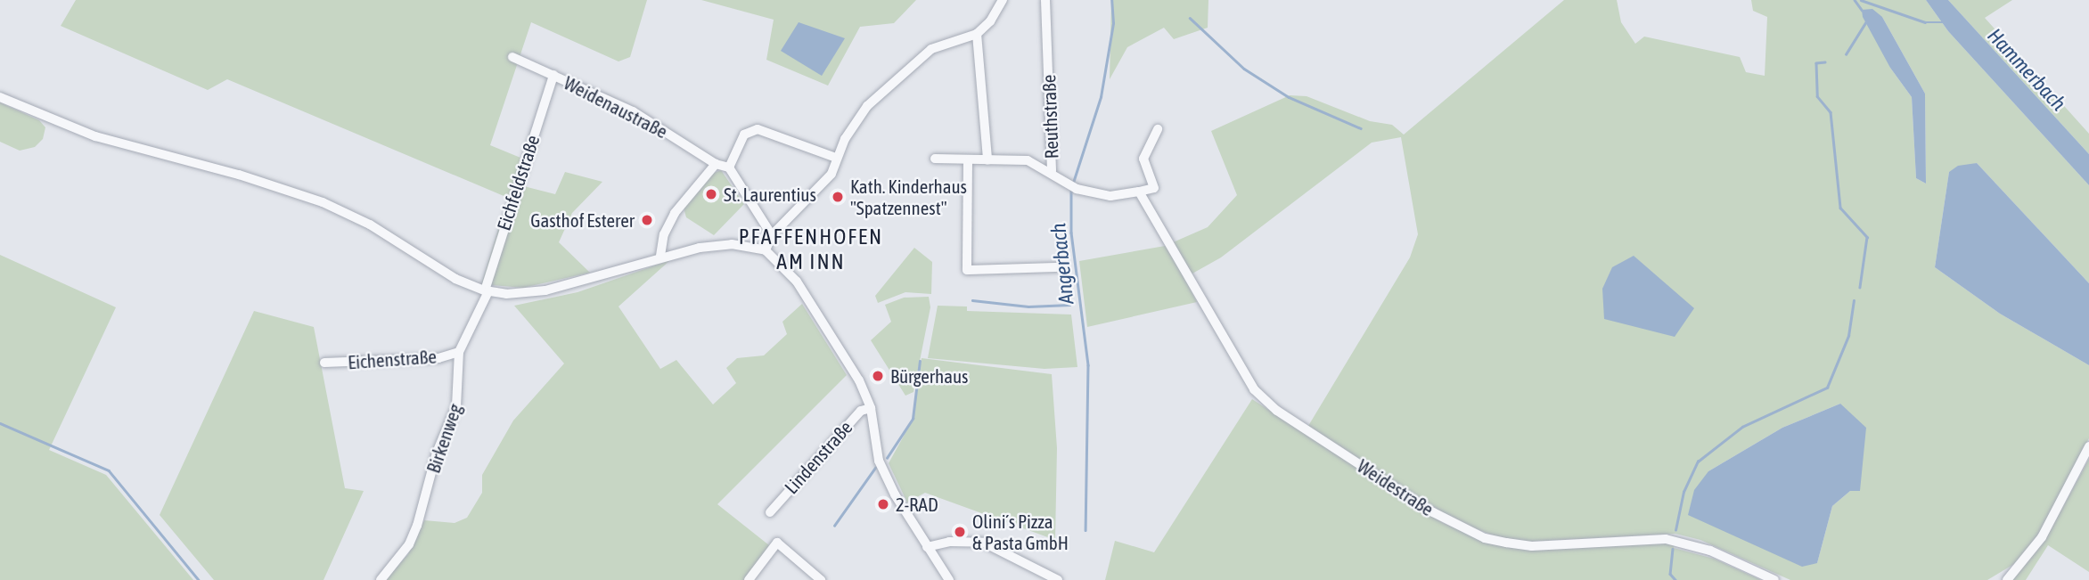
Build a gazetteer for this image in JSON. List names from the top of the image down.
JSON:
{
  "streets": {
    "street": [
      "Weidenaustraße",
      "Reuthstraße",
      "Eichfeldstraße",
      "Eichenstraße",
      "Birkenweg",
      "Lindenstraße",
      "Weidestraße"
    ]
  },
  "crossings": [
    ["Weidenaustraße", "Eichfeldstraße"],
    ["Reuthstraße", "Weidestraße"],
    ["Eichfeldstraße", "Birkenweg"],
    ["Eichenstraße", "Birkenweg"]
  ],
  "districts": ["PFAFFENHOFEN AM INN"],
  "water": ["Hammerbach", "Angerbach"],
  "places": [
    "St. Laurentius",
    "Kath. Kinderhaus \"Spatzennest\"",
    "Gasthof Esterer",
    "Bürgerhaus",
    "2-RAD",
    "Olini´s Pizza & Pasta GmbH"
  ]
}
